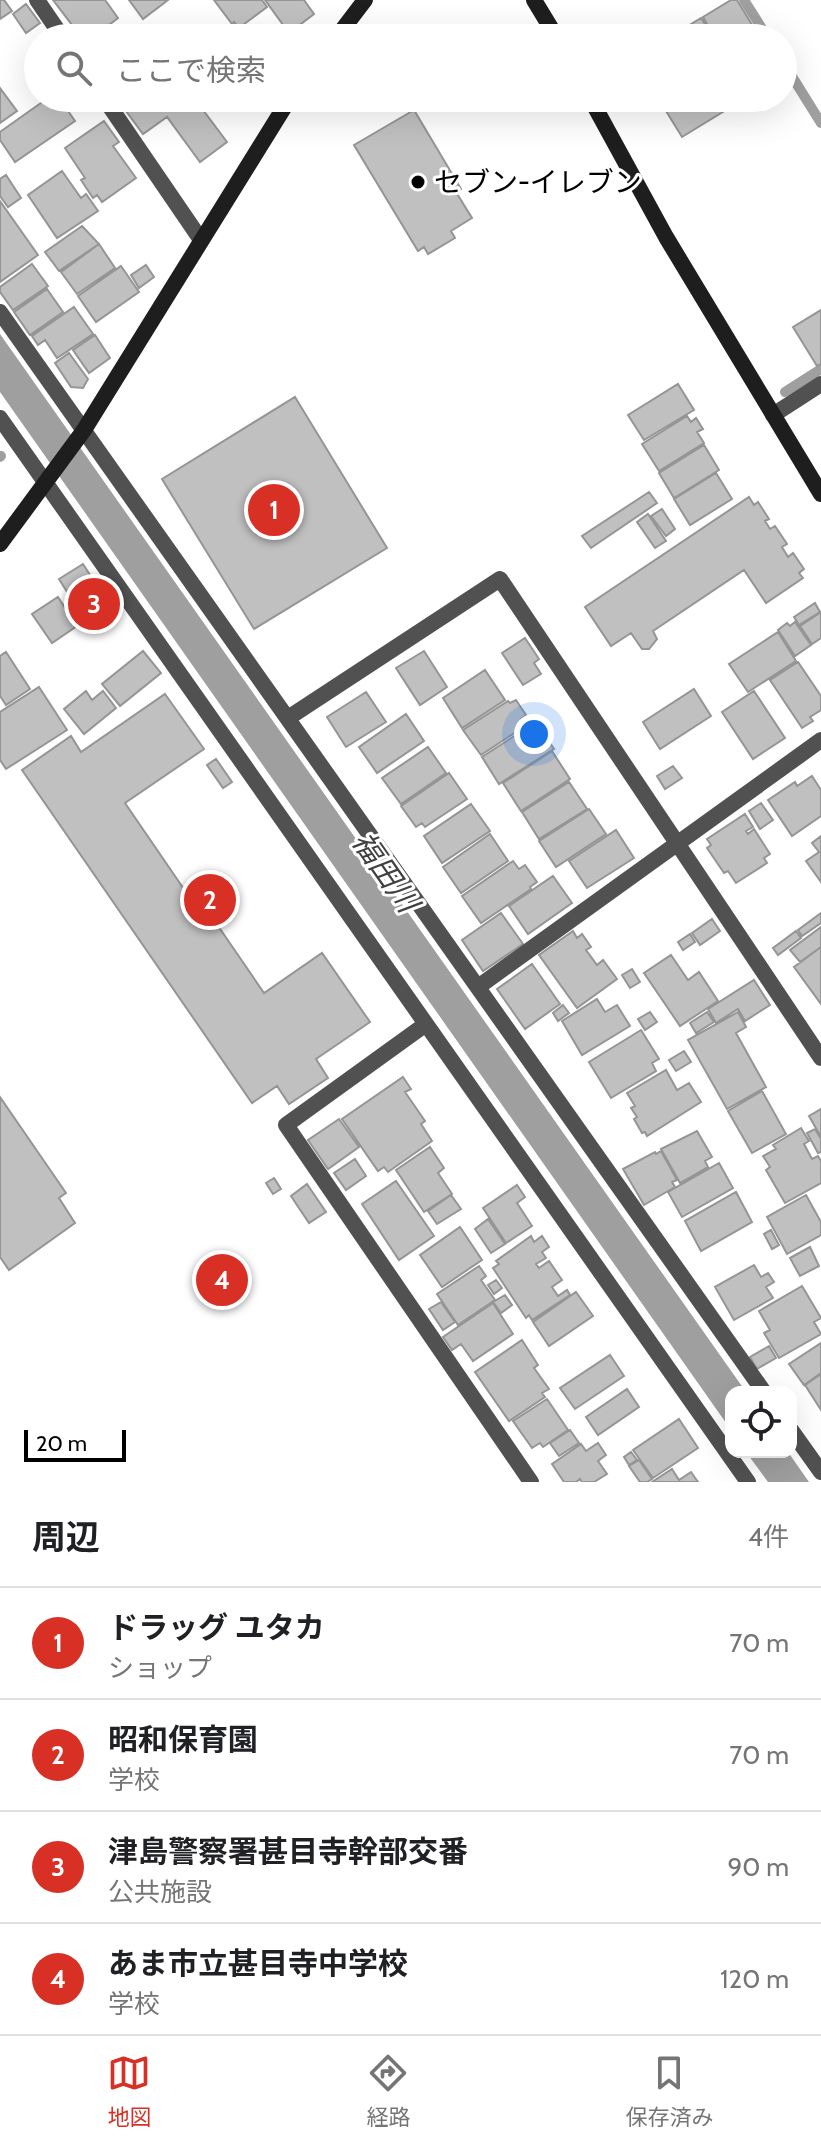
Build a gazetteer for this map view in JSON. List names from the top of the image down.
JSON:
{
  "water": ["福田川"],
  "places": ["セブン-イレブン"],
  "scale_bar": "20 m",
  "page": {
    "search": "ここで検索",
    "pins": [
      "1",
      "3",
      "2",
      "4"
    ],
    "scale": "20 m",
    "heading": ["周辺", "4件"],
    "list": [
      {
        "mark": "1",
        "name": "ドラッグ ユタカ",
        "note": "ショップ",
        "value": "70 m"
      },
      {
        "mark": "2",
        "name": "昭和保育園",
        "note": "学校",
        "value": "70 m"
      },
      {
        "mark": "3",
        "name": "津島警察署甚目寺幹部交番",
        "note": "公共施設",
        "value": "90 m"
      },
      {
        "mark": "4",
        "name": "あま市立甚目寺中学校",
        "note": "学校",
        "value": "120 m"
      }
    ],
    "nav": ["地図", "経路", "保存済み"]
  }
}
